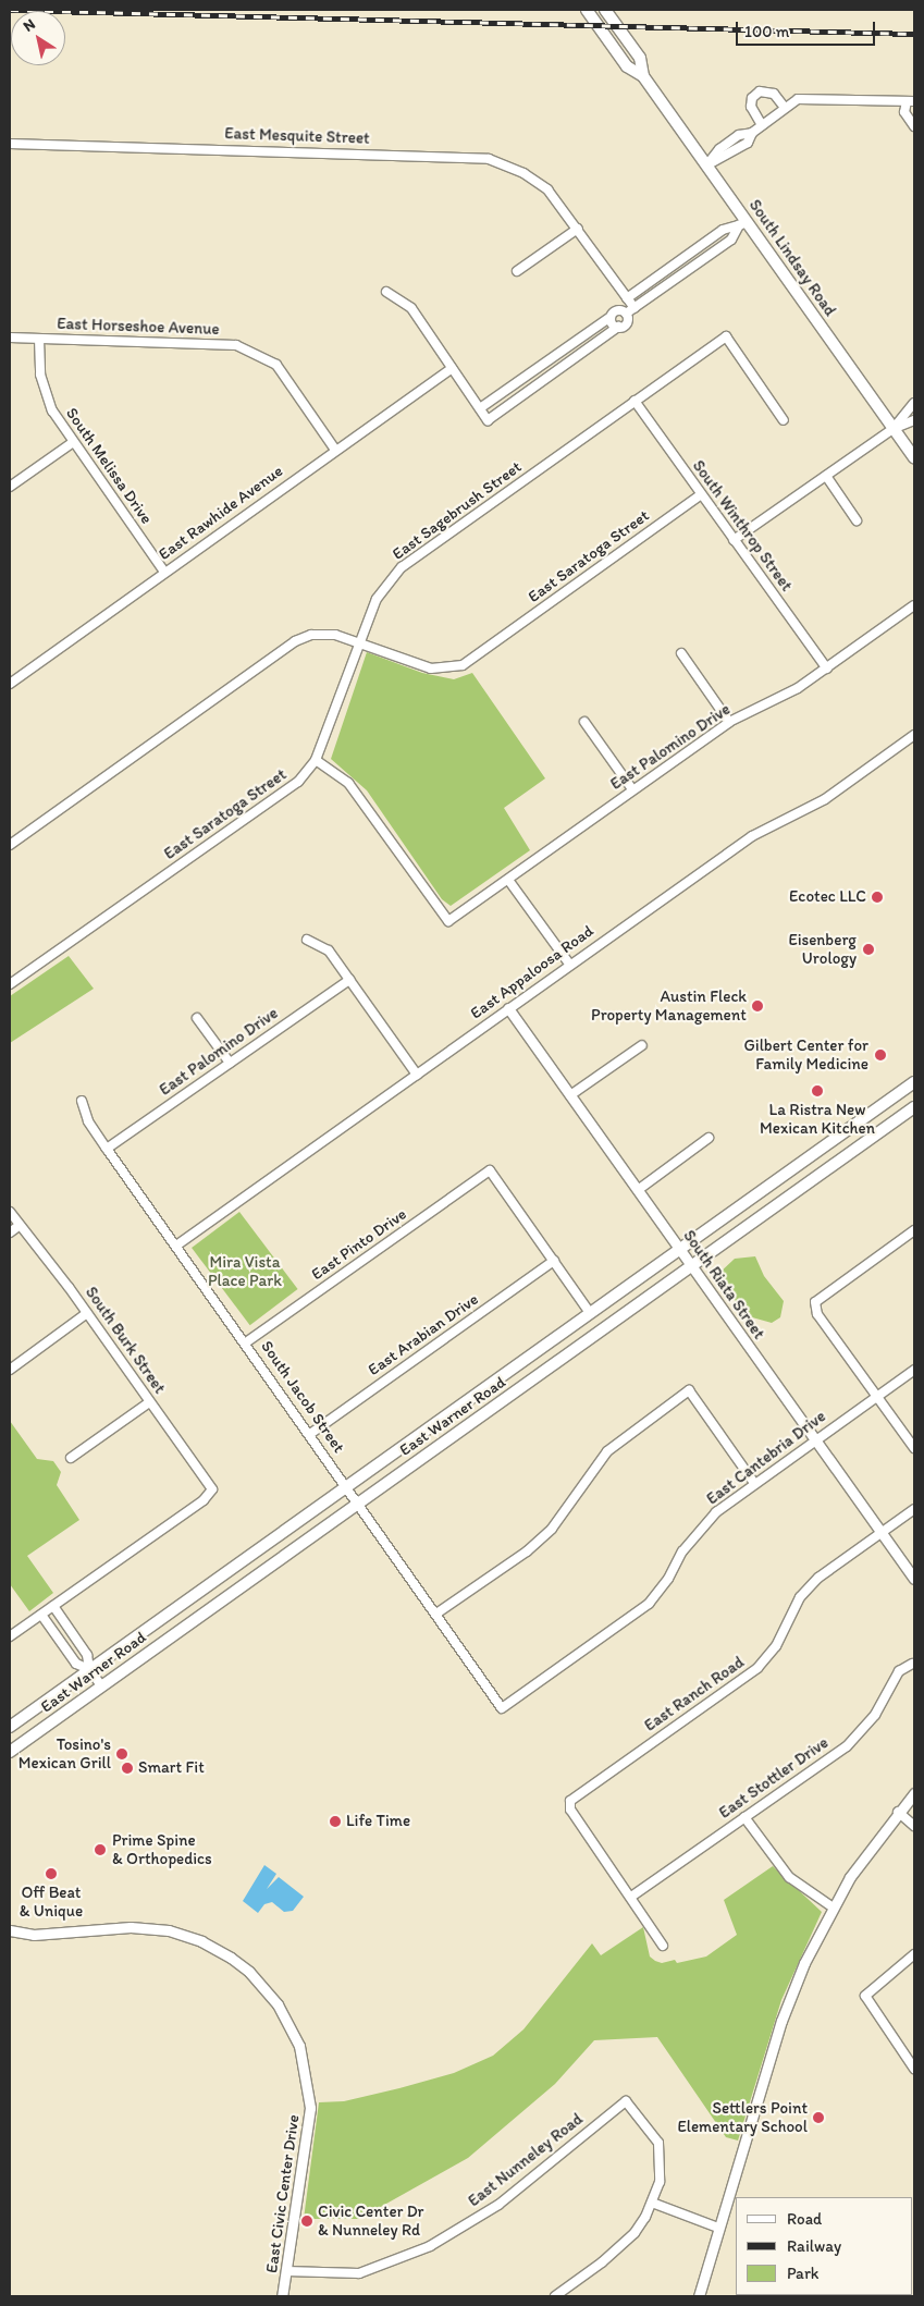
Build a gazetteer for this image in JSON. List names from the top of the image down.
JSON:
{
  "streets": {
    "main road": ["South Lindsay Road", "East Warner Road"],
    "street": [
      "East Mesquite Street",
      "East Horseshoe Avenue",
      "South Melissa Drive",
      "East Sagebrush Street",
      "East Rawhide Avenue",
      "South Winthrop Street",
      "East Saratoga Street",
      "East Palomino Drive",
      "East Appaloosa Road",
      "East Pinto Drive",
      "South Riata Street",
      "East Arabian Drive",
      "South Burk Street",
      "South Jacob Street",
      "East Cantebria Drive",
      "East Ranch Road",
      "East Stottler Drive",
      "East Nunneley Road",
      "East Civic Center Drive"
    ]
  },
  "crossings": [
    ["East Horseshoe Avenue", "South Melissa Drive"],
    ["East Horseshoe Avenue", "East Rawhide Avenue"],
    ["South Melissa Drive", "East Rawhide Avenue"],
    ["East Sagebrush Street", "South Winthrop Street"],
    ["East Sagebrush Street", "East Saratoga Street"],
    ["South Winthrop Street", "East Saratoga Street"],
    ["South Winthrop Street", "East Palomino Drive"],
    ["East Saratoga Street", "East Palomino Drive"],
    ["East Palomino Drive", "South Jacob Street"],
    ["East Appaloosa Road", "South Riata Street"],
    ["East Appaloosa Road", "South Jacob Street"],
    ["East Pinto Drive", "East Arabian Drive"],
    ["East Pinto Drive", "South Jacob Street"],
    ["South Riata Street", "East Warner Road"],
    ["South Riata Street", "East Cantebria Drive"],
    ["South Riata Street", "East Ranch Road"],
    ["East Arabian Drive", "South Jacob Street"],
    ["South Jacob Street", "East Warner Road"],
    ["South Jacob Street", "East Cantebria Drive"],
    ["East Ranch Road", "East Stottler Drive"],
    ["East Nunneley Road", "East Civic Center Drive"]
  ],
  "parks": ["Mira Vista Place Park"],
  "places": [
    "Ecotec LLC",
    "Eisenberg Urology",
    "Austin Fleck Property Management",
    "Gilbert Center for Family Medicine",
    "La Ristra New Mexican Kitchen",
    "Tosino's Mexican Grill",
    "Smart Fit",
    "Life Time",
    "Prime Spine & Orthopedics",
    "Off Beat & Unique",
    "Settlers Point Elementary School",
    "Civic Center Dr & Nunneley Rd"
  ],
  "legend": ["Road", "Railway", "Park"],
  "scale_bar": "100 m",
  "north": "top left"
}
